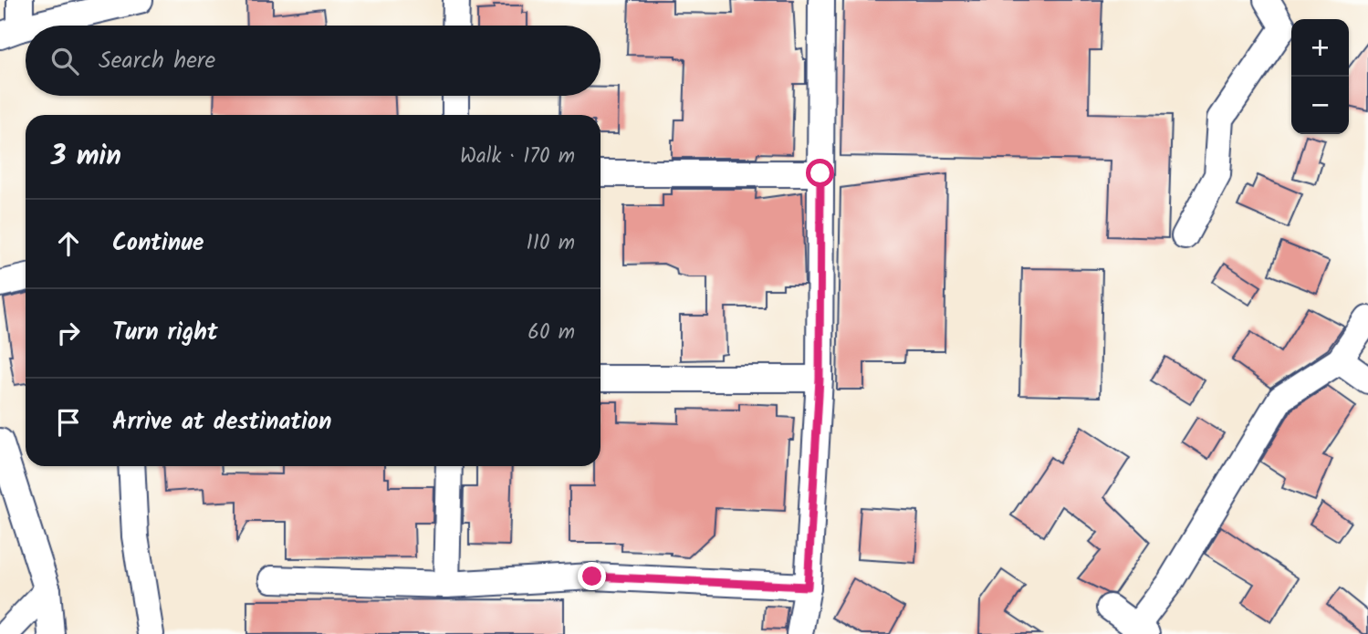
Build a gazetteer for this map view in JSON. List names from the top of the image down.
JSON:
{
  "page": {
    "map_buttons": ["+", "−"],
    "search": "Search here",
    "heading": ["3 min", "Walk · 170 m"],
    "list": [
      ["Continue", "110 m"],
      ["Turn right", "60 m"],
      "Arrive at destination"
    ]
  }
}
